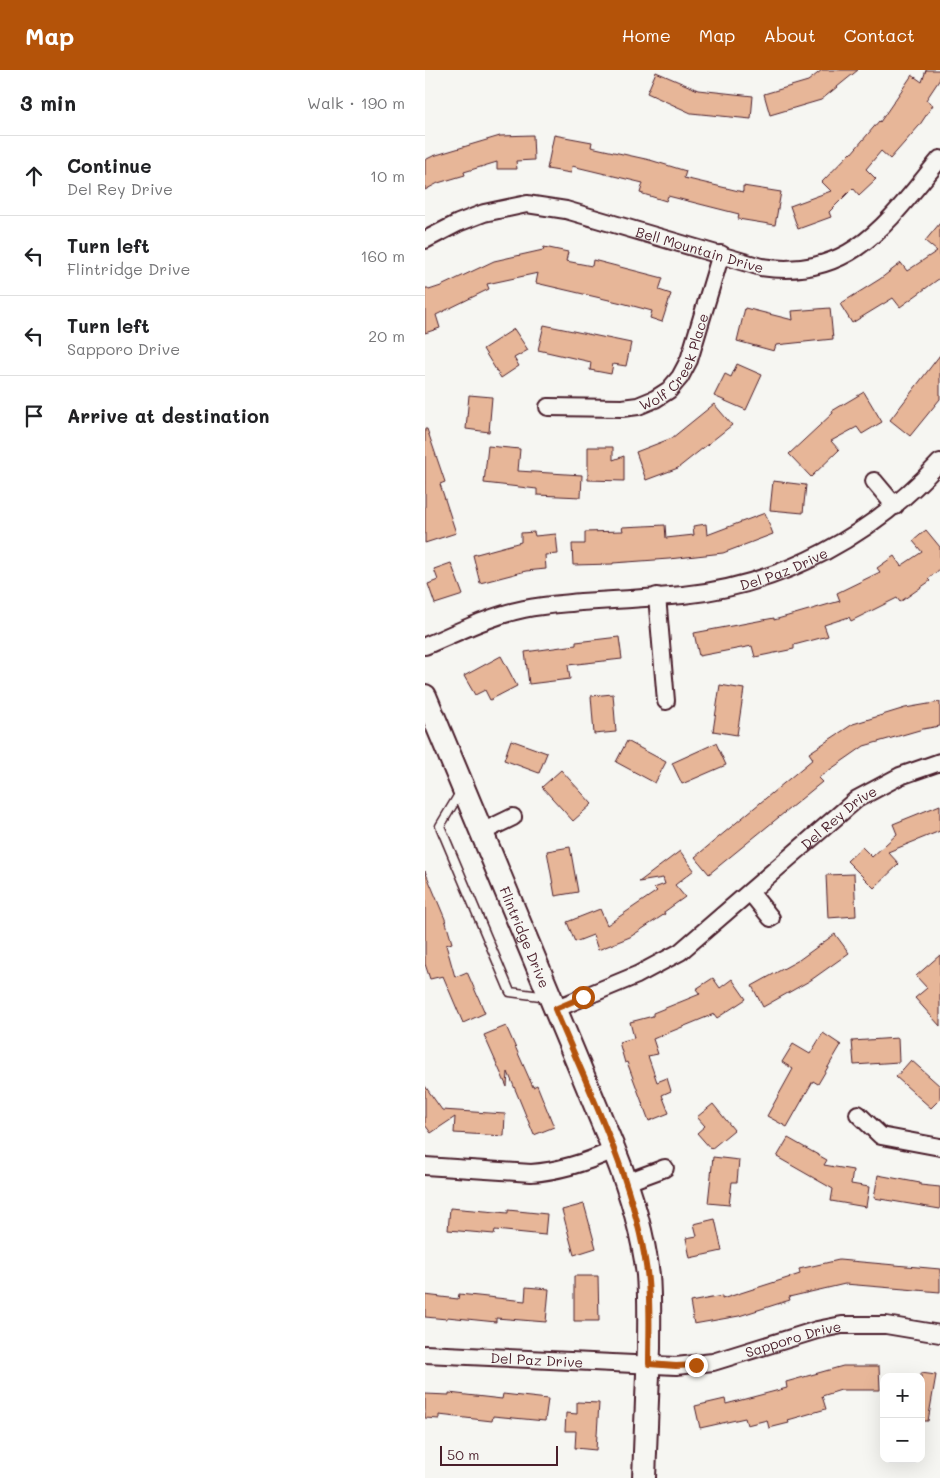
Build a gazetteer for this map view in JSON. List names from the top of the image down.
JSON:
{
  "streets": {
    "street": [
      "Bell Mountain Drive",
      "Wolf Creek Place",
      "Del Paz Drive",
      "Del Rey Drive",
      "Flintridge Drive",
      "Sapporo Drive"
    ]
  },
  "crossings": [
    ["Bell Mountain Drive", "Wolf Creek Place"],
    ["Del Paz Drive", "Flintridge Drive"],
    ["Del Paz Drive", "Sapporo Drive"],
    ["Del Rey Drive", "Flintridge Drive"],
    ["Flintridge Drive", "Sapporo Drive"]
  ],
  "scale_bar": "50 m",
  "page": {
    "header": "Map",
    "nav": [
      "Home",
      "Map",
      "About",
      "Contact"
    ],
    "heading": ["3 min", "Walk · 190 m"],
    "list": [
      ["Continue", "Del Rey Drive", "10 m"],
      ["Turn left", "Flintridge Drive", "160 m"],
      ["Turn left", "Sapporo Drive", "20 m"],
      "Arrive at destination"
    ],
    "map_buttons": ["+", "−"],
    "scale": "50 m"
  }
}
